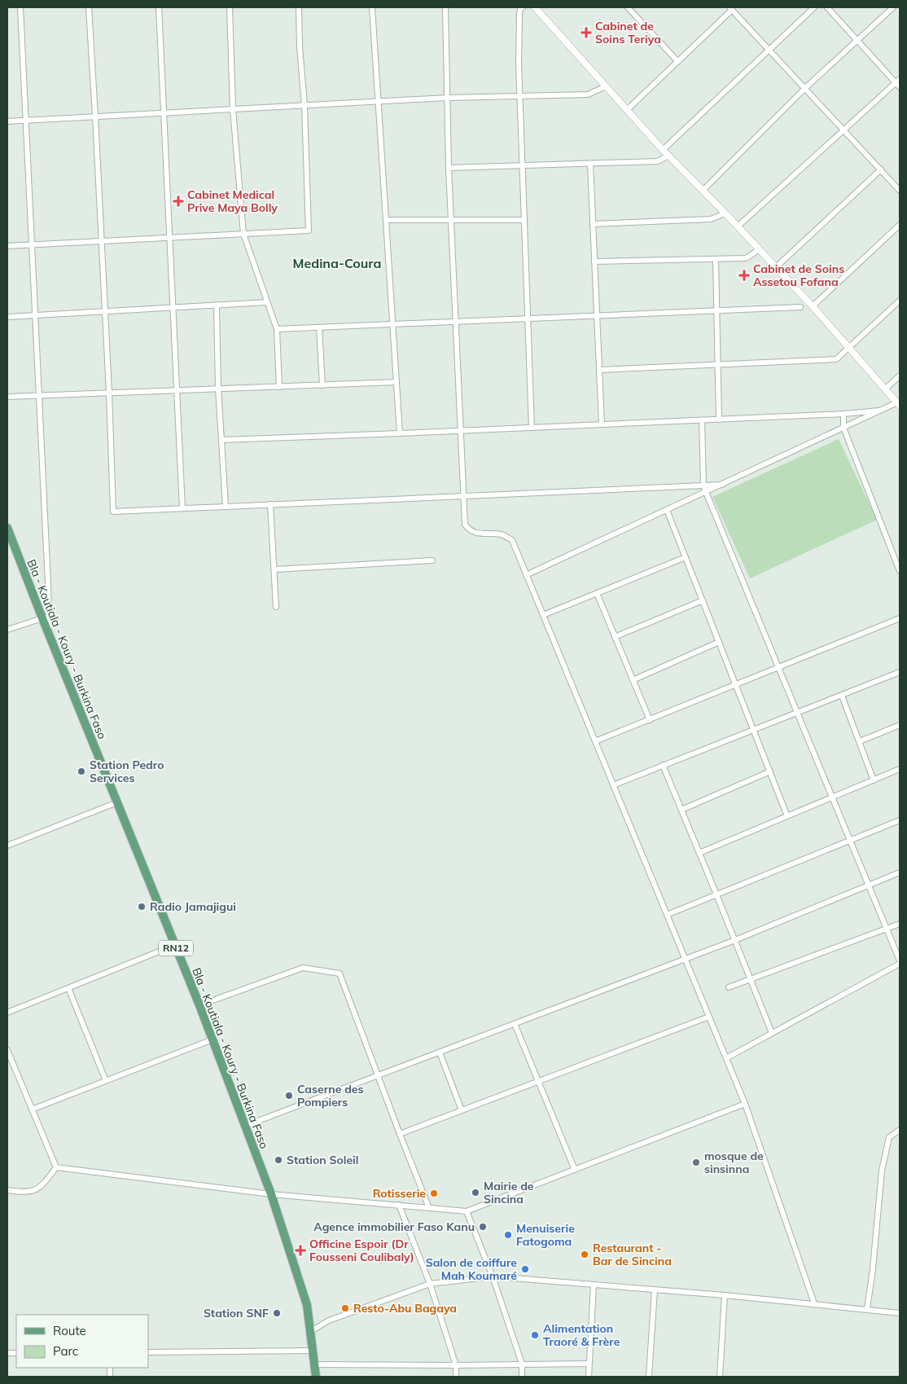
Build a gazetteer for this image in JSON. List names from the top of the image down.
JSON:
{
  "streets": {
    "main road": ["Bla - Koutiala - Koury - Burkina Faso", "RN12"]
  },
  "districts": ["Medina-Coura"],
  "places": {
    "health": [
      "Cabinet de Soins Teriya",
      "Cabinet Medical Prive Maya Bolly",
      "Cabinet de Soins Assetou Fofana",
      "Officine Espoir (Dr Fousseni Coulibaly)"
    ],
    "other": [
      "Station Pedro Services",
      "Radio Jamajigui",
      "Caserne des Pompiers",
      "Station Soleil",
      "mosque de sinsinna",
      "Mairie de Sincina",
      "Rotisserie",
      "Agence immobilier Faso Kanu",
      "Menuiserie Fatogoma",
      "Restaurant - Bar de Sincina",
      "Salon de coiffure Mah Koumaré",
      "Resto-Abu Bagaya",
      "Station SNF",
      "Alimentation Traoré & Frère"
    ]
  },
  "legend": ["Route", "Parc"]
}
